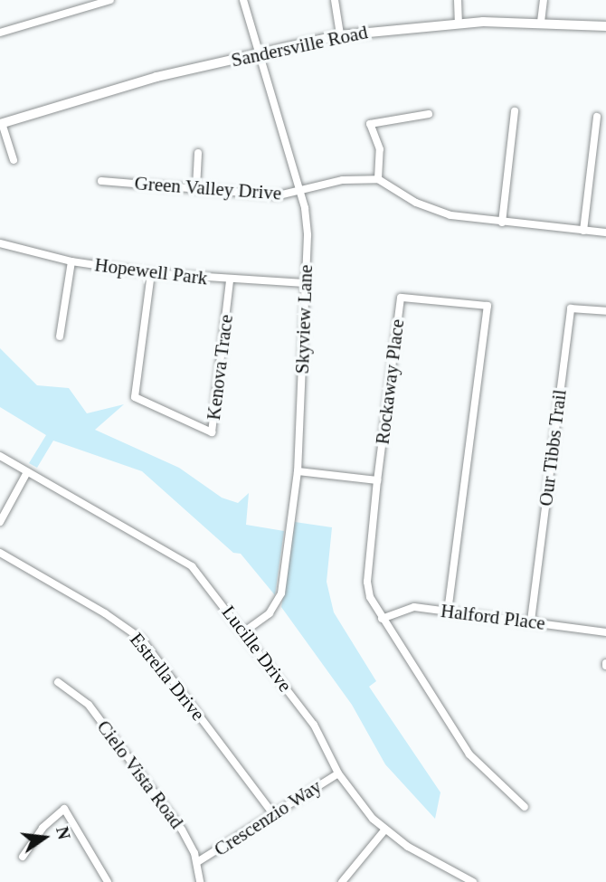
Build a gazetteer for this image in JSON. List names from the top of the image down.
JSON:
{
  "streets": {
    "street": [
      "Sandersville Road",
      "Green Valley Drive",
      "Hopewell Park",
      "Skyview Lane",
      "Kenova Trace",
      "Rockaway Place",
      "Our Tibbs Trail",
      "Halford Place",
      "Lucille Drive",
      "Estrella Drive",
      "Cielo Vista Road",
      "Crescenzio Way"
    ]
  },
  "crossings": [
    ["Sandersville Road", "Skyview Lane"],
    ["Green Valley Drive", "Skyview Lane"],
    ["Hopewell Park", "Skyview Lane"],
    ["Hopewell Park", "Kenova Trace"],
    ["Skyview Lane", "Lucille Drive"],
    ["Rockaway Place", "Halford Place"],
    ["Our Tibbs Trail", "Halford Place"],
    ["Lucille Drive", "Crescenzio Way"],
    ["Estrella Drive", "Crescenzio Way"],
    ["Cielo Vista Road", "Crescenzio Way"]
  ],
  "north": "right"
}
